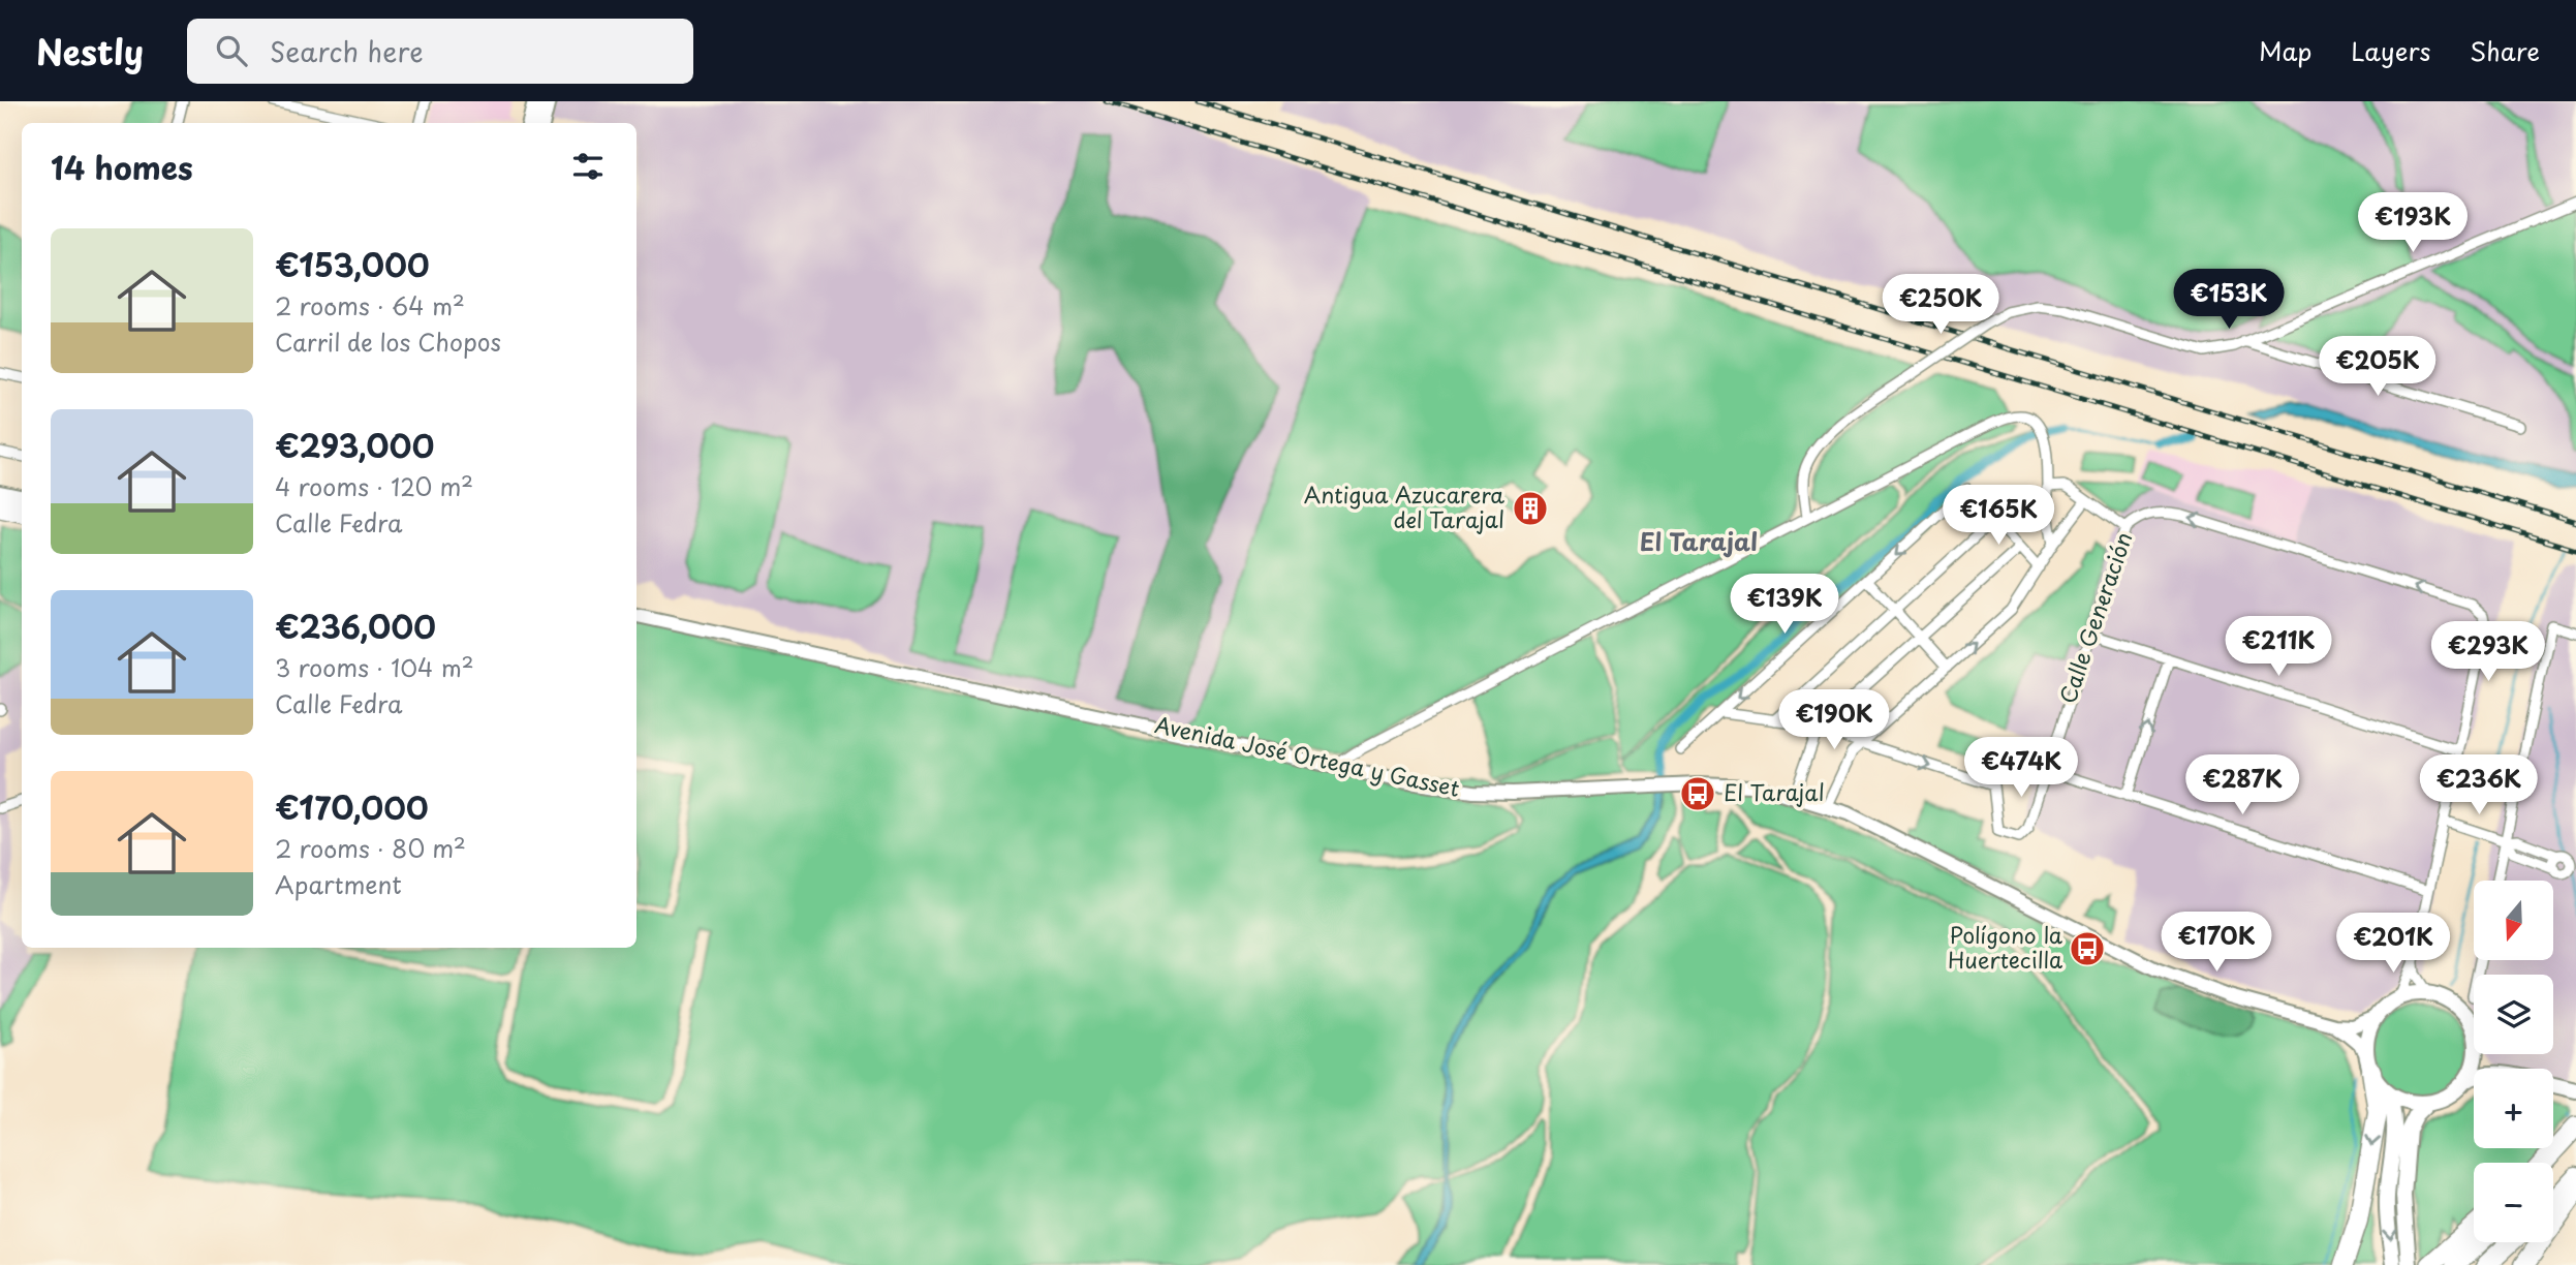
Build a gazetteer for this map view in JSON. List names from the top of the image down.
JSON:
{
  "streets": {
    "main road": ["Avenida José Ortega y Gasset"],
    "street": ["Calle Generación"]
  },
  "districts": ["El Tarajal"],
  "places": {
    "building": ["Antigua Azucarera del Tarajal"],
    "bus stop": ["El Tarajal", "Polígono la Huertecilla"]
  },
  "north": "bottom",
  "page": {
    "header": "Nestly",
    "search": "Search here",
    "nav": ["Map", "Layers", "Share"],
    "heading": "14 homes",
    "price": [
      "€193K",
      "€153K",
      "€250K",
      "€205K",
      "€165K",
      "€139K",
      "€211K",
      "€293K",
      "€190K",
      "€474K",
      "€287K",
      "€236K",
      "€170K",
      "€201K"
    ],
    "list": [
      {
        "name": "€153,000",
        "note": "2 rooms · 64 m² · Carril de los Chopos"
      },
      {
        "name": "€293,000",
        "note": "4 rooms · 120 m² · Calle Fedra"
      },
      {
        "name": "€236,000",
        "note": "3 rooms · 104 m² · Calle Fedra"
      },
      {
        "name": "€170,000",
        "note": "2 rooms · 80 m² · Apartment"
      }
    ],
    "map_buttons": ["+", "−"]
  }
}
